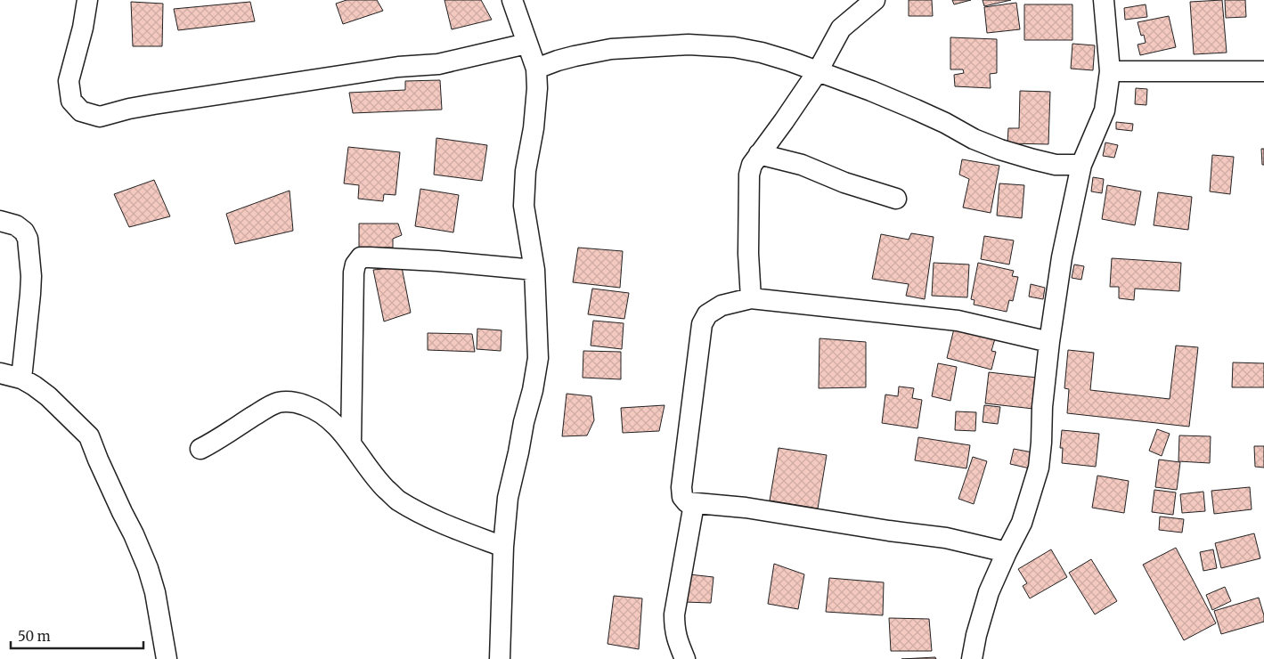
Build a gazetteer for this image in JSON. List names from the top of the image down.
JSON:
{
  "scale_bar": "50 m"
}
